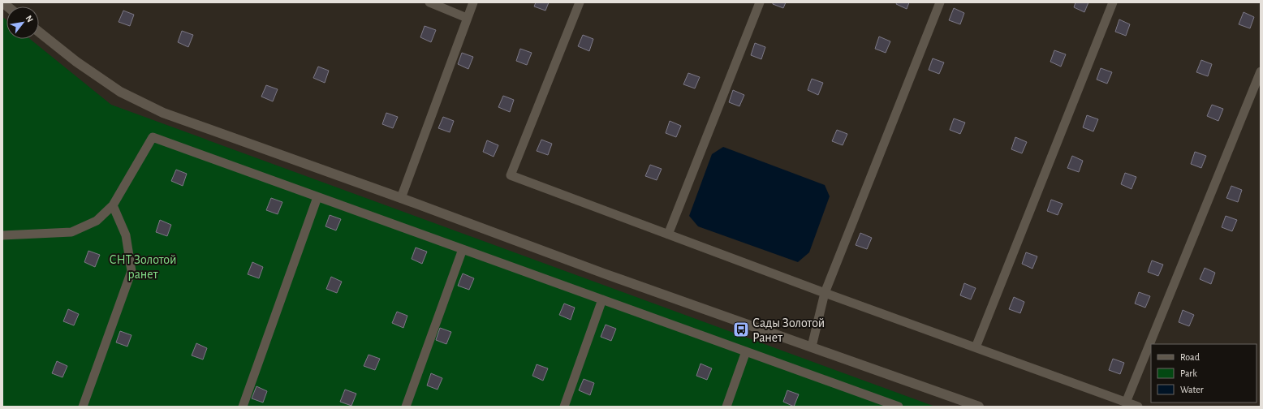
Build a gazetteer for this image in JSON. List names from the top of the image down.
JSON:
{
  "parks": ["СНТ Золотой ранет"],
  "places": {
    "bus stop": ["Сады Золотой Ранет"]
  },
  "legend": ["Road", "Park", "Water"],
  "north": "top right"
}
